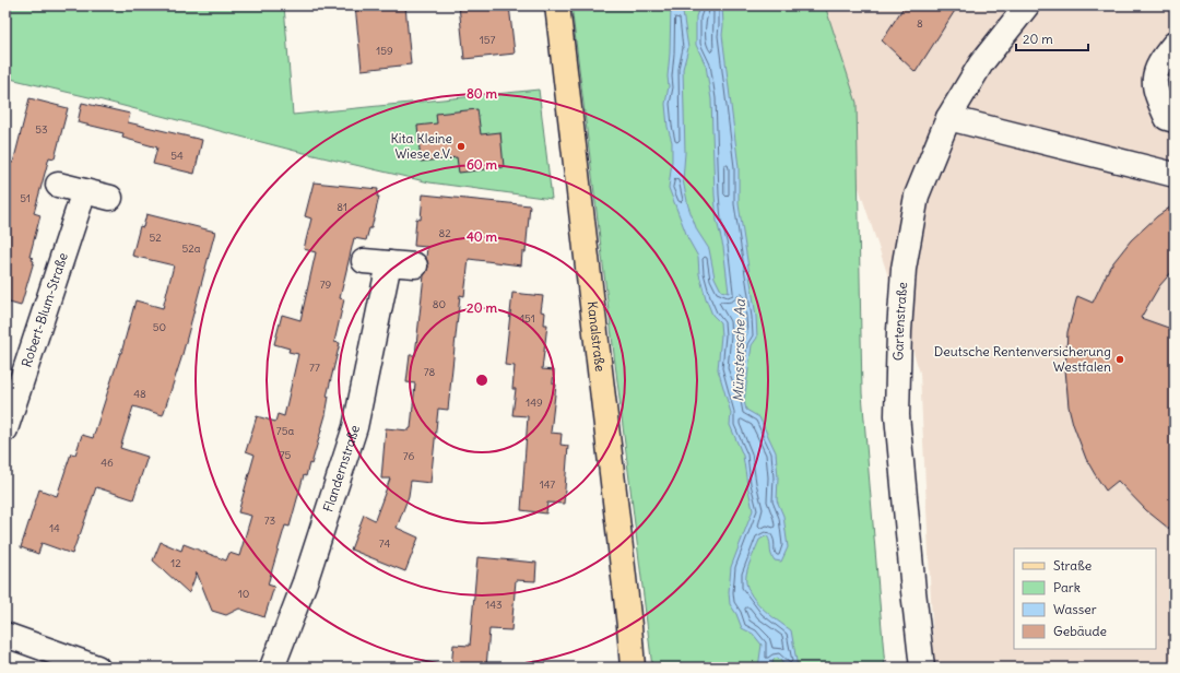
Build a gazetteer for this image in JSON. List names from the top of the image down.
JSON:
{
  "streets": {
    "main road": ["Kanalstraße"],
    "street": ["Robert-Blum-Straße", "Gartenstraße", "Flandernstraße"]
  },
  "water": ["Münstersche Aa"],
  "places": ["Kita Kleine Wiese e.V.", "Deutsche Rentenversicherung Westfalen"],
  "house_numbers": [
    "8",
    "157",
    "159",
    "53",
    "54",
    "51",
    "81",
    "82",
    "52",
    "52a",
    "79",
    "80",
    "151",
    "50",
    "77",
    "78",
    "48",
    "149",
    "75a",
    "75",
    "76",
    "46",
    "147",
    "73",
    "14",
    "74",
    "12",
    "10",
    "143"
  ],
  "legend": [
    "Straße",
    "Park",
    "Wasser",
    "Gebäude"
  ],
  "scale_bar": "20 m",
  "rings": [
    "80 m",
    "60 m",
    "40 m",
    "20 m"
  ]
}
